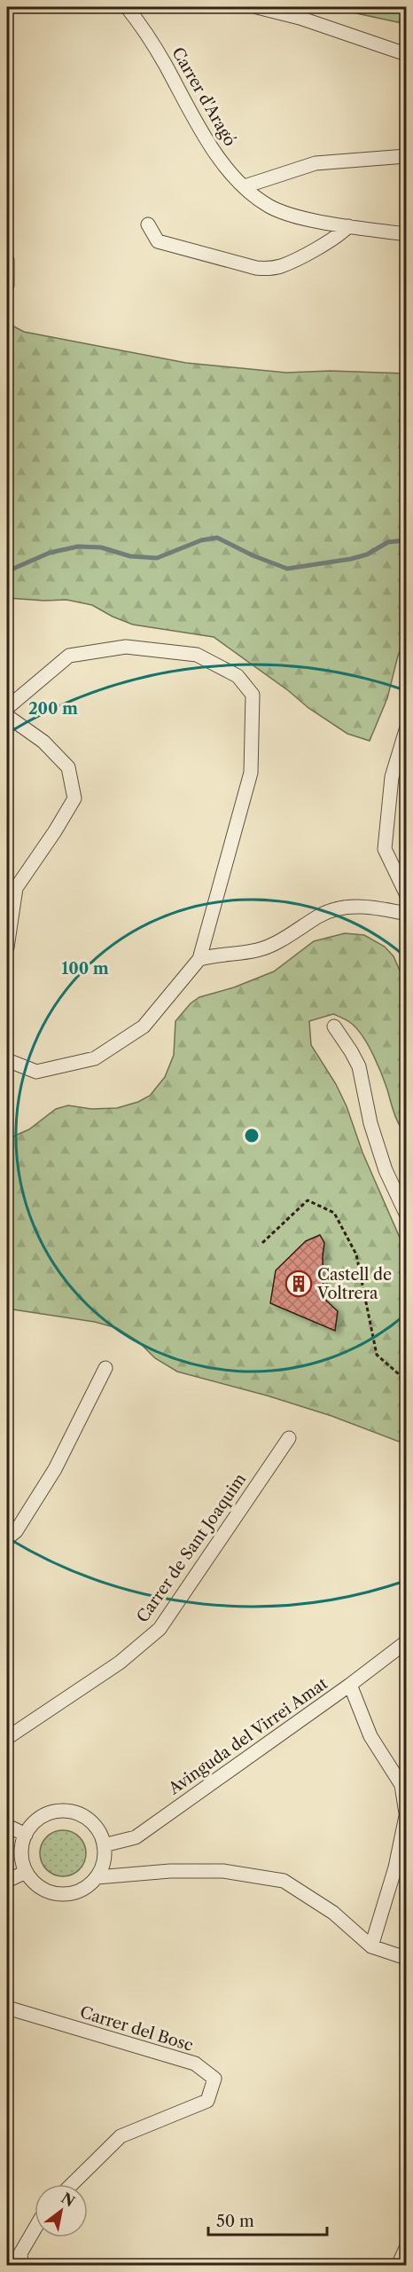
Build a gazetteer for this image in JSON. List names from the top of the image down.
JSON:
{
  "streets": {
    "street": [
      "Carrer d'Aragó",
      "Carrer de Sant Joaquim",
      "Avinguda del Virrei Amat",
      "Carrer del Bosc"
    ]
  },
  "places": {
    "building": ["Castell de Voltrera"]
  },
  "scale_bar": "50 m",
  "north": "top right",
  "rings": ["200 m", "100 m"]
}
